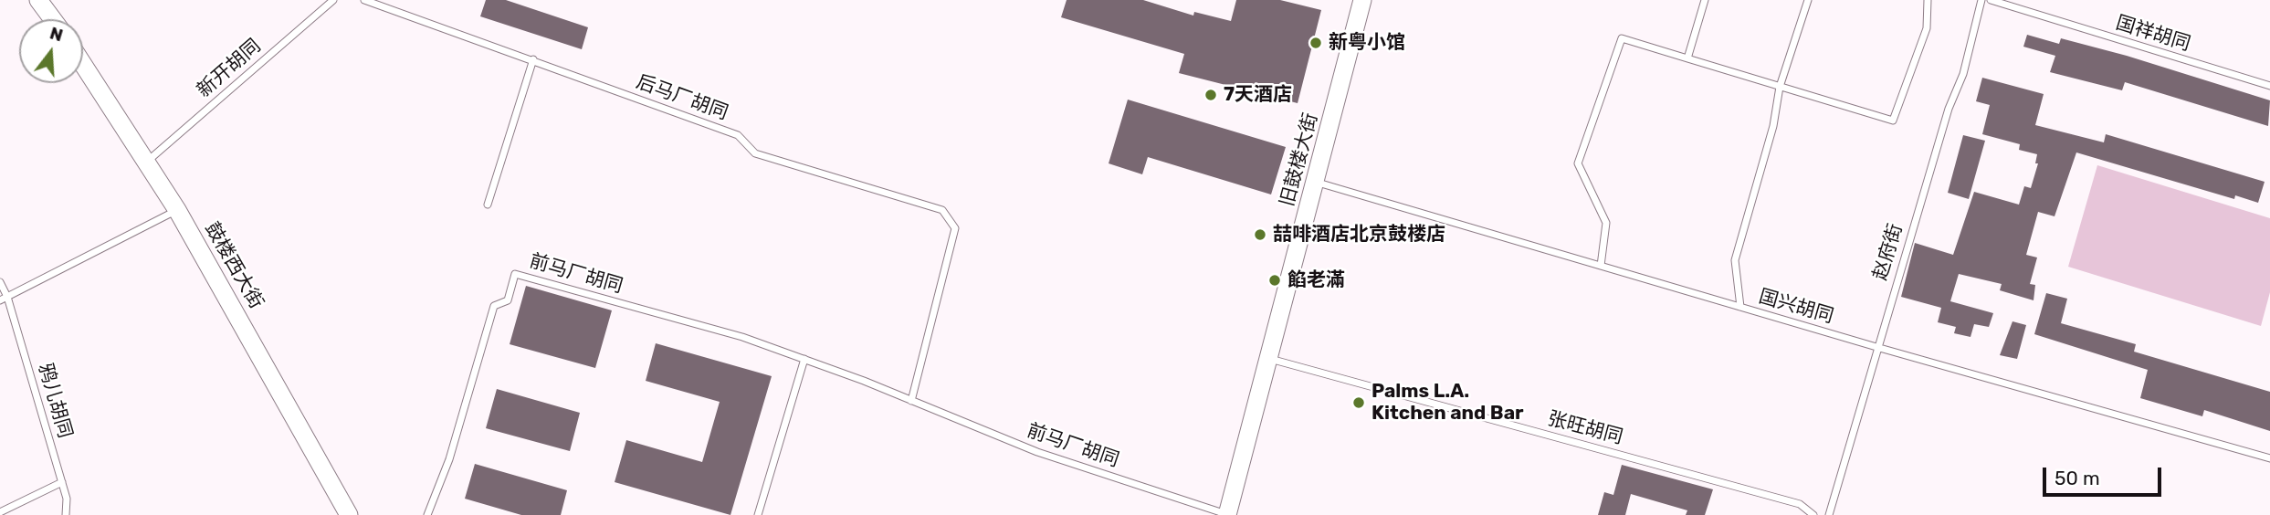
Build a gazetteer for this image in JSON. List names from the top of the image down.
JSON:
{
  "streets": {
    "main road": ["旧鼓楼大街", "鼓楼西大街"],
    "lane": [
      "国祥胡同",
      "新开胡同",
      "后马厂胡同",
      "赵府街",
      "前马厂胡同",
      "国兴胡同",
      "鸦儿胡同",
      "张旺胡同"
    ]
  },
  "crossings": [
    ["新开胡同", "鼓楼西大街"],
    ["后马厂胡同", "前马厂胡同"],
    ["旧鼓楼大街", "前马厂胡同"],
    ["旧鼓楼大街", "国兴胡同"],
    ["旧鼓楼大街", "张旺胡同"],
    ["赵府街", "国兴胡同"]
  ],
  "places": [
    "新粤小馆",
    "7天酒店",
    "喆啡酒店北京鼓楼店",
    "餡老滿",
    "Palms L.A. Kitchen and Bar"
  ],
  "scale_bar": "50 m",
  "north": "top"
}
